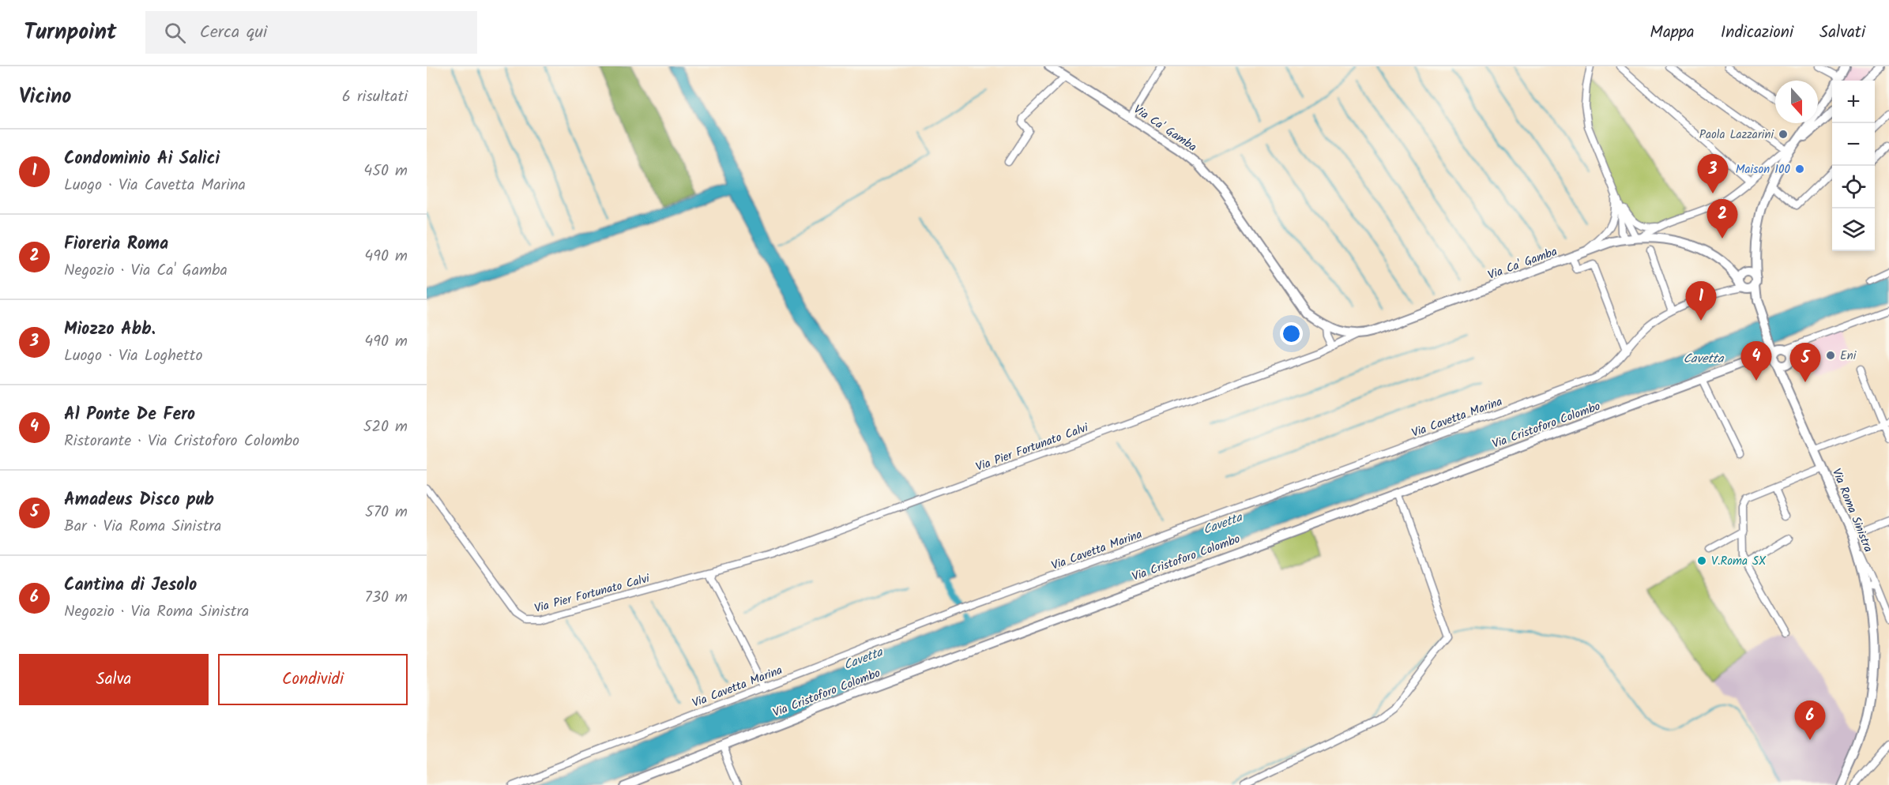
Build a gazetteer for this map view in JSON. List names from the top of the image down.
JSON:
{
  "streets": {
    "street": [
      "Via Ca' Gamba",
      "Via Cavetta Marina",
      "Via Cristoforo Colombo",
      "Via Pier Fortunato Calvi",
      "Via Roma Sinistra"
    ]
  },
  "crossings": [
    ["Via Ca' Gamba", "Via Cavetta Marina"],
    ["Via Ca' Gamba", "Via Pier Fortunato Calvi"],
    ["Via Cristoforo Colombo", "Via Roma Sinistra"]
  ],
  "water": ["Cavetta"],
  "places": [
    "Paola Lazzarini",
    "Maison 100",
    "Eni",
    "V.Roma SX"
  ],
  "north": "bottom",
  "page": {
    "header": "Turnpoint",
    "search": "Cerca qui",
    "nav": ["Mappa", "Indicazioni", "Salvati"],
    "heading": ["Vicino", "6 risultati"],
    "map_buttons": ["+", "−"],
    "list": [
      {
        "mark": "1",
        "name": "Condominio Ai Salici",
        "note": "Luogo · Via Cavetta Marina",
        "value": "450 m"
      },
      {
        "mark": "2",
        "name": "Fioreria Roma",
        "note": "Negozio · Via Ca' Gamba",
        "value": "490 m"
      },
      {
        "mark": "3",
        "name": "Miozzo Abb.",
        "note": "Luogo · Via Loghetto",
        "value": "490 m"
      },
      {
        "mark": "4",
        "name": "Al Ponte De Fero",
        "note": "Ristorante · Via Cristoforo Colombo",
        "value": "520 m"
      },
      {
        "mark": "5",
        "name": "Amadeus Disco pub",
        "note": "Bar · Via Roma Sinistra",
        "value": "570 m"
      },
      {
        "mark": "6",
        "name": "Cantina di Jesolo",
        "note": "Negozio · Via Roma Sinistra",
        "value": "730 m"
      }
    ],
    "pins": [
      "3",
      "2",
      "1",
      "4",
      "5",
      "6"
    ],
    "buttons": ["Salva", "Condividi"]
  }
}
